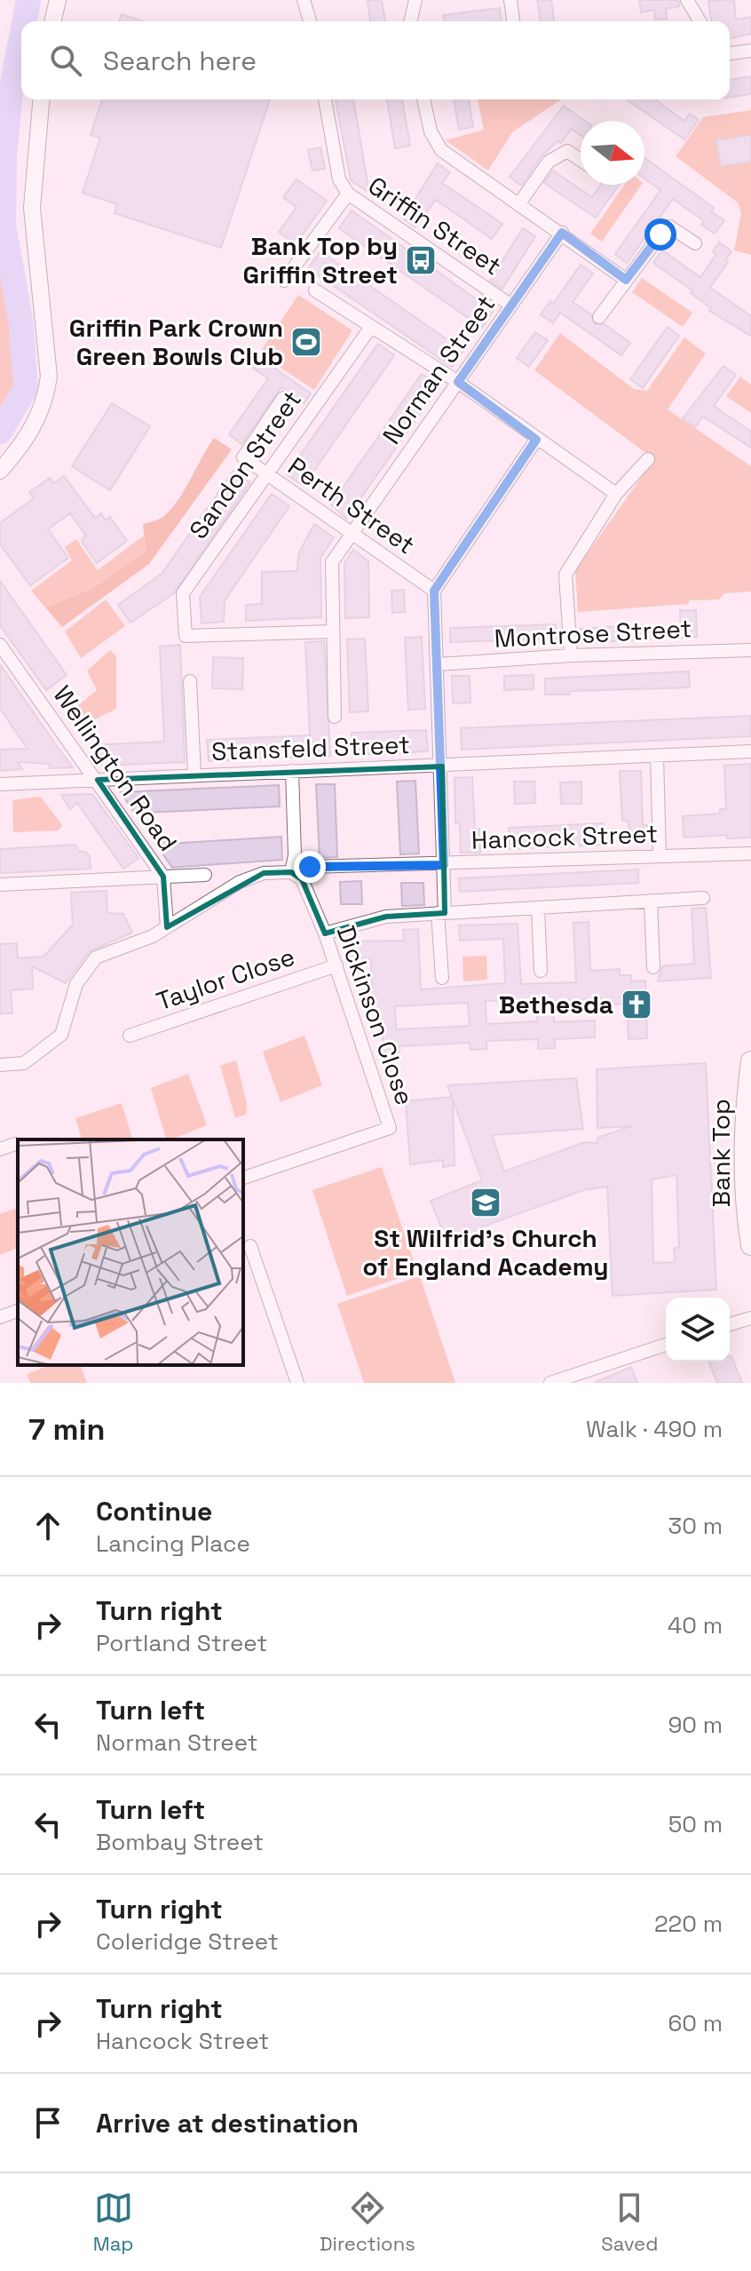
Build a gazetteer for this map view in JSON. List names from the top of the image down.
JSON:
{
  "streets": {
    "main road": ["Bank Top"],
    "street": [
      "Griffin Street",
      "Norman Street",
      "Sandon Street",
      "Perth Street",
      "Montrose Street",
      "Stansfeld Street",
      "Wellington Road",
      "Hancock Street",
      "Taylor Close",
      "Dickinson Close"
    ]
  },
  "crossings": [
    ["Griffin Street", "Norman Street"],
    ["Norman Street", "Sandon Street"],
    ["Norman Street", "Perth Street"],
    ["Sandon Street", "Perth Street"],
    ["Stansfeld Street", "Wellington Road"],
    ["Stansfeld Street", "Dickinson Close"],
    ["Hancock Street", "Dickinson Close"],
    ["Taylor Close", "Dickinson Close"]
  ],
  "places": {
    "bus stop": ["Bank Top by Griffin Street"],
    "sports": ["Griffin Park Crown Green Bowls Club"],
    "church": ["Bethesda"],
    "school or university": ["St Wilfrid's Church of England Academy"]
  },
  "north": "right",
  "page": {
    "search": "Search here",
    "heading": ["7 min", "Walk · 490 m"],
    "list": [
      ["Continue", "Lancing Place", "30 m"],
      ["Turn right", "Portland Street", "40 m"],
      ["Turn left", "Norman Street", "90 m"],
      ["Turn left", "Bombay Street", "50 m"],
      ["Turn right", "Coleridge Street", "220 m"],
      ["Turn right", "Hancock Street", "60 m"],
      "Arrive at destination"
    ],
    "nav": ["Map", "Directions", "Saved"]
  }
}
